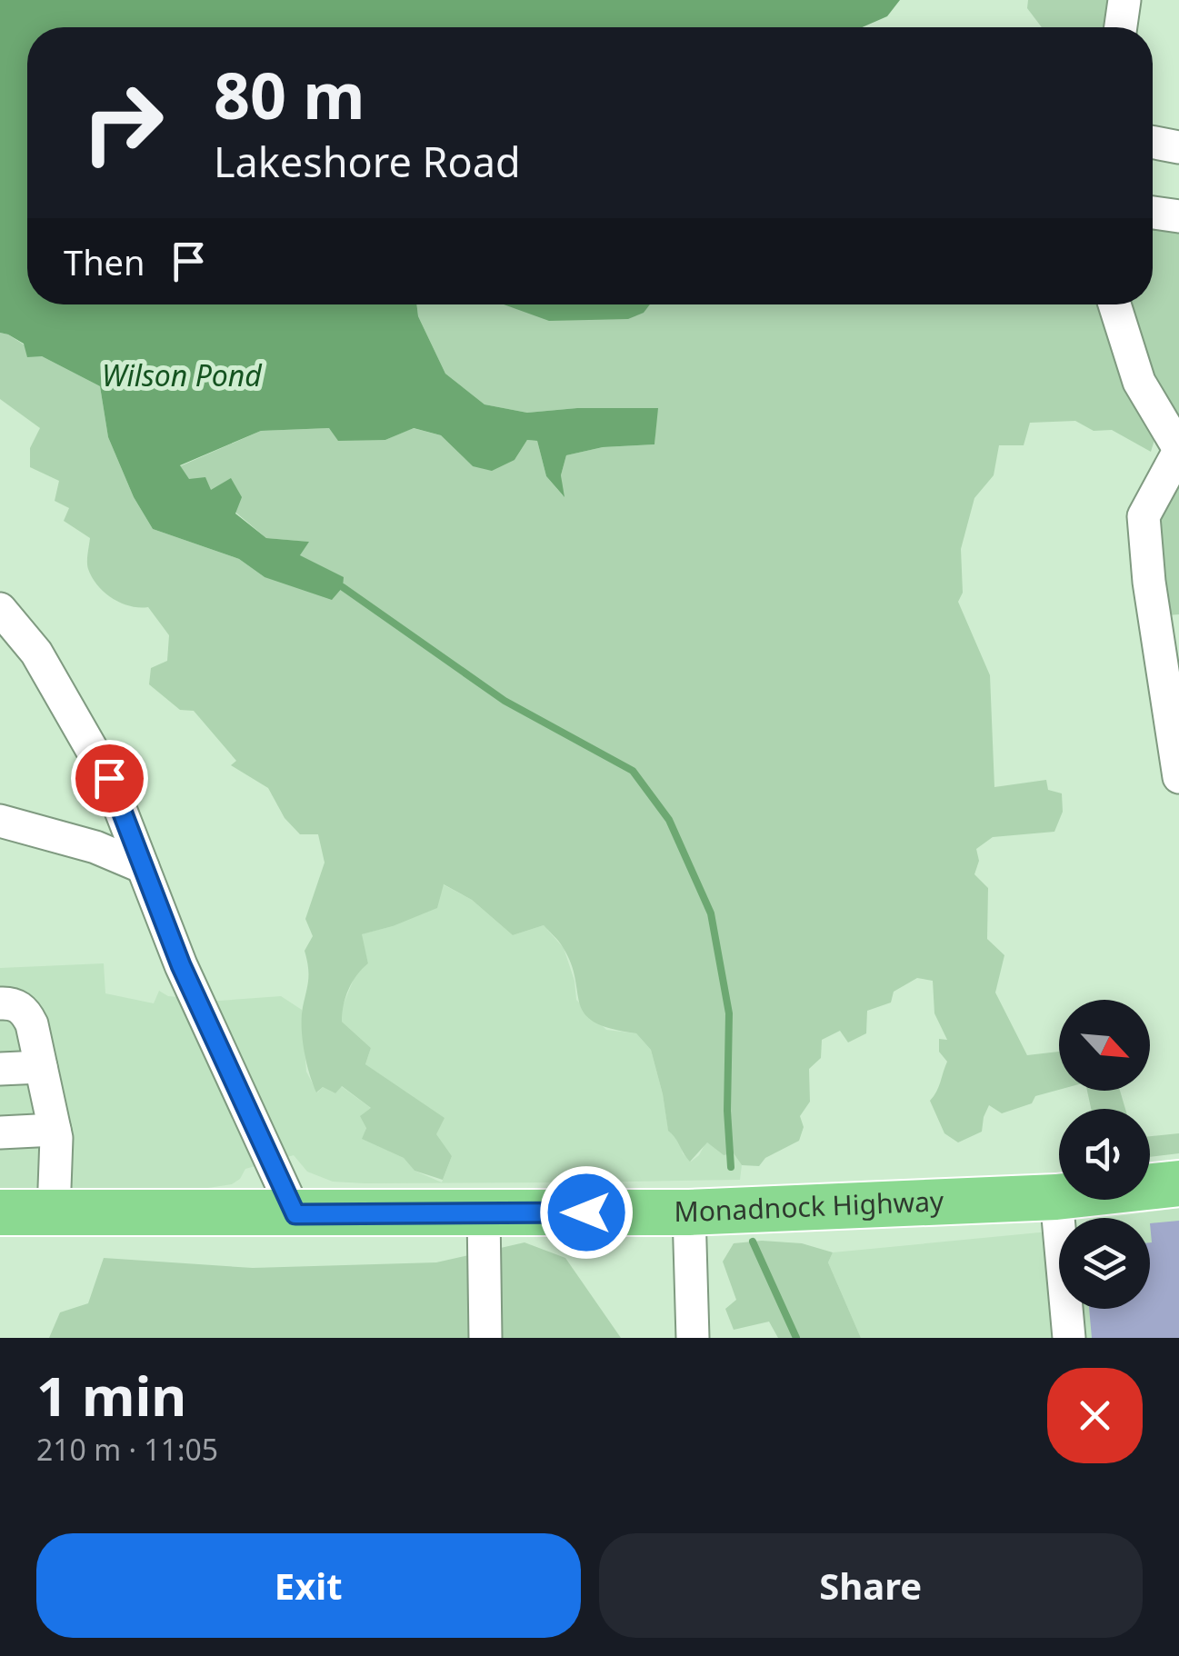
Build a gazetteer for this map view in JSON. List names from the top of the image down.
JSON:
{
  "streets": {
    "highway": ["Monadnock Highway"]
  },
  "water": ["Wilson Pond"],
  "north": "bottom right",
  "page": {
    "turn": ["80 m", "Lakeshore Road"],
    "then": "Then",
    "heading": ["1 min", "210 m · 11:05"],
    "buttons": ["Exit", "Share"]
  }
}
